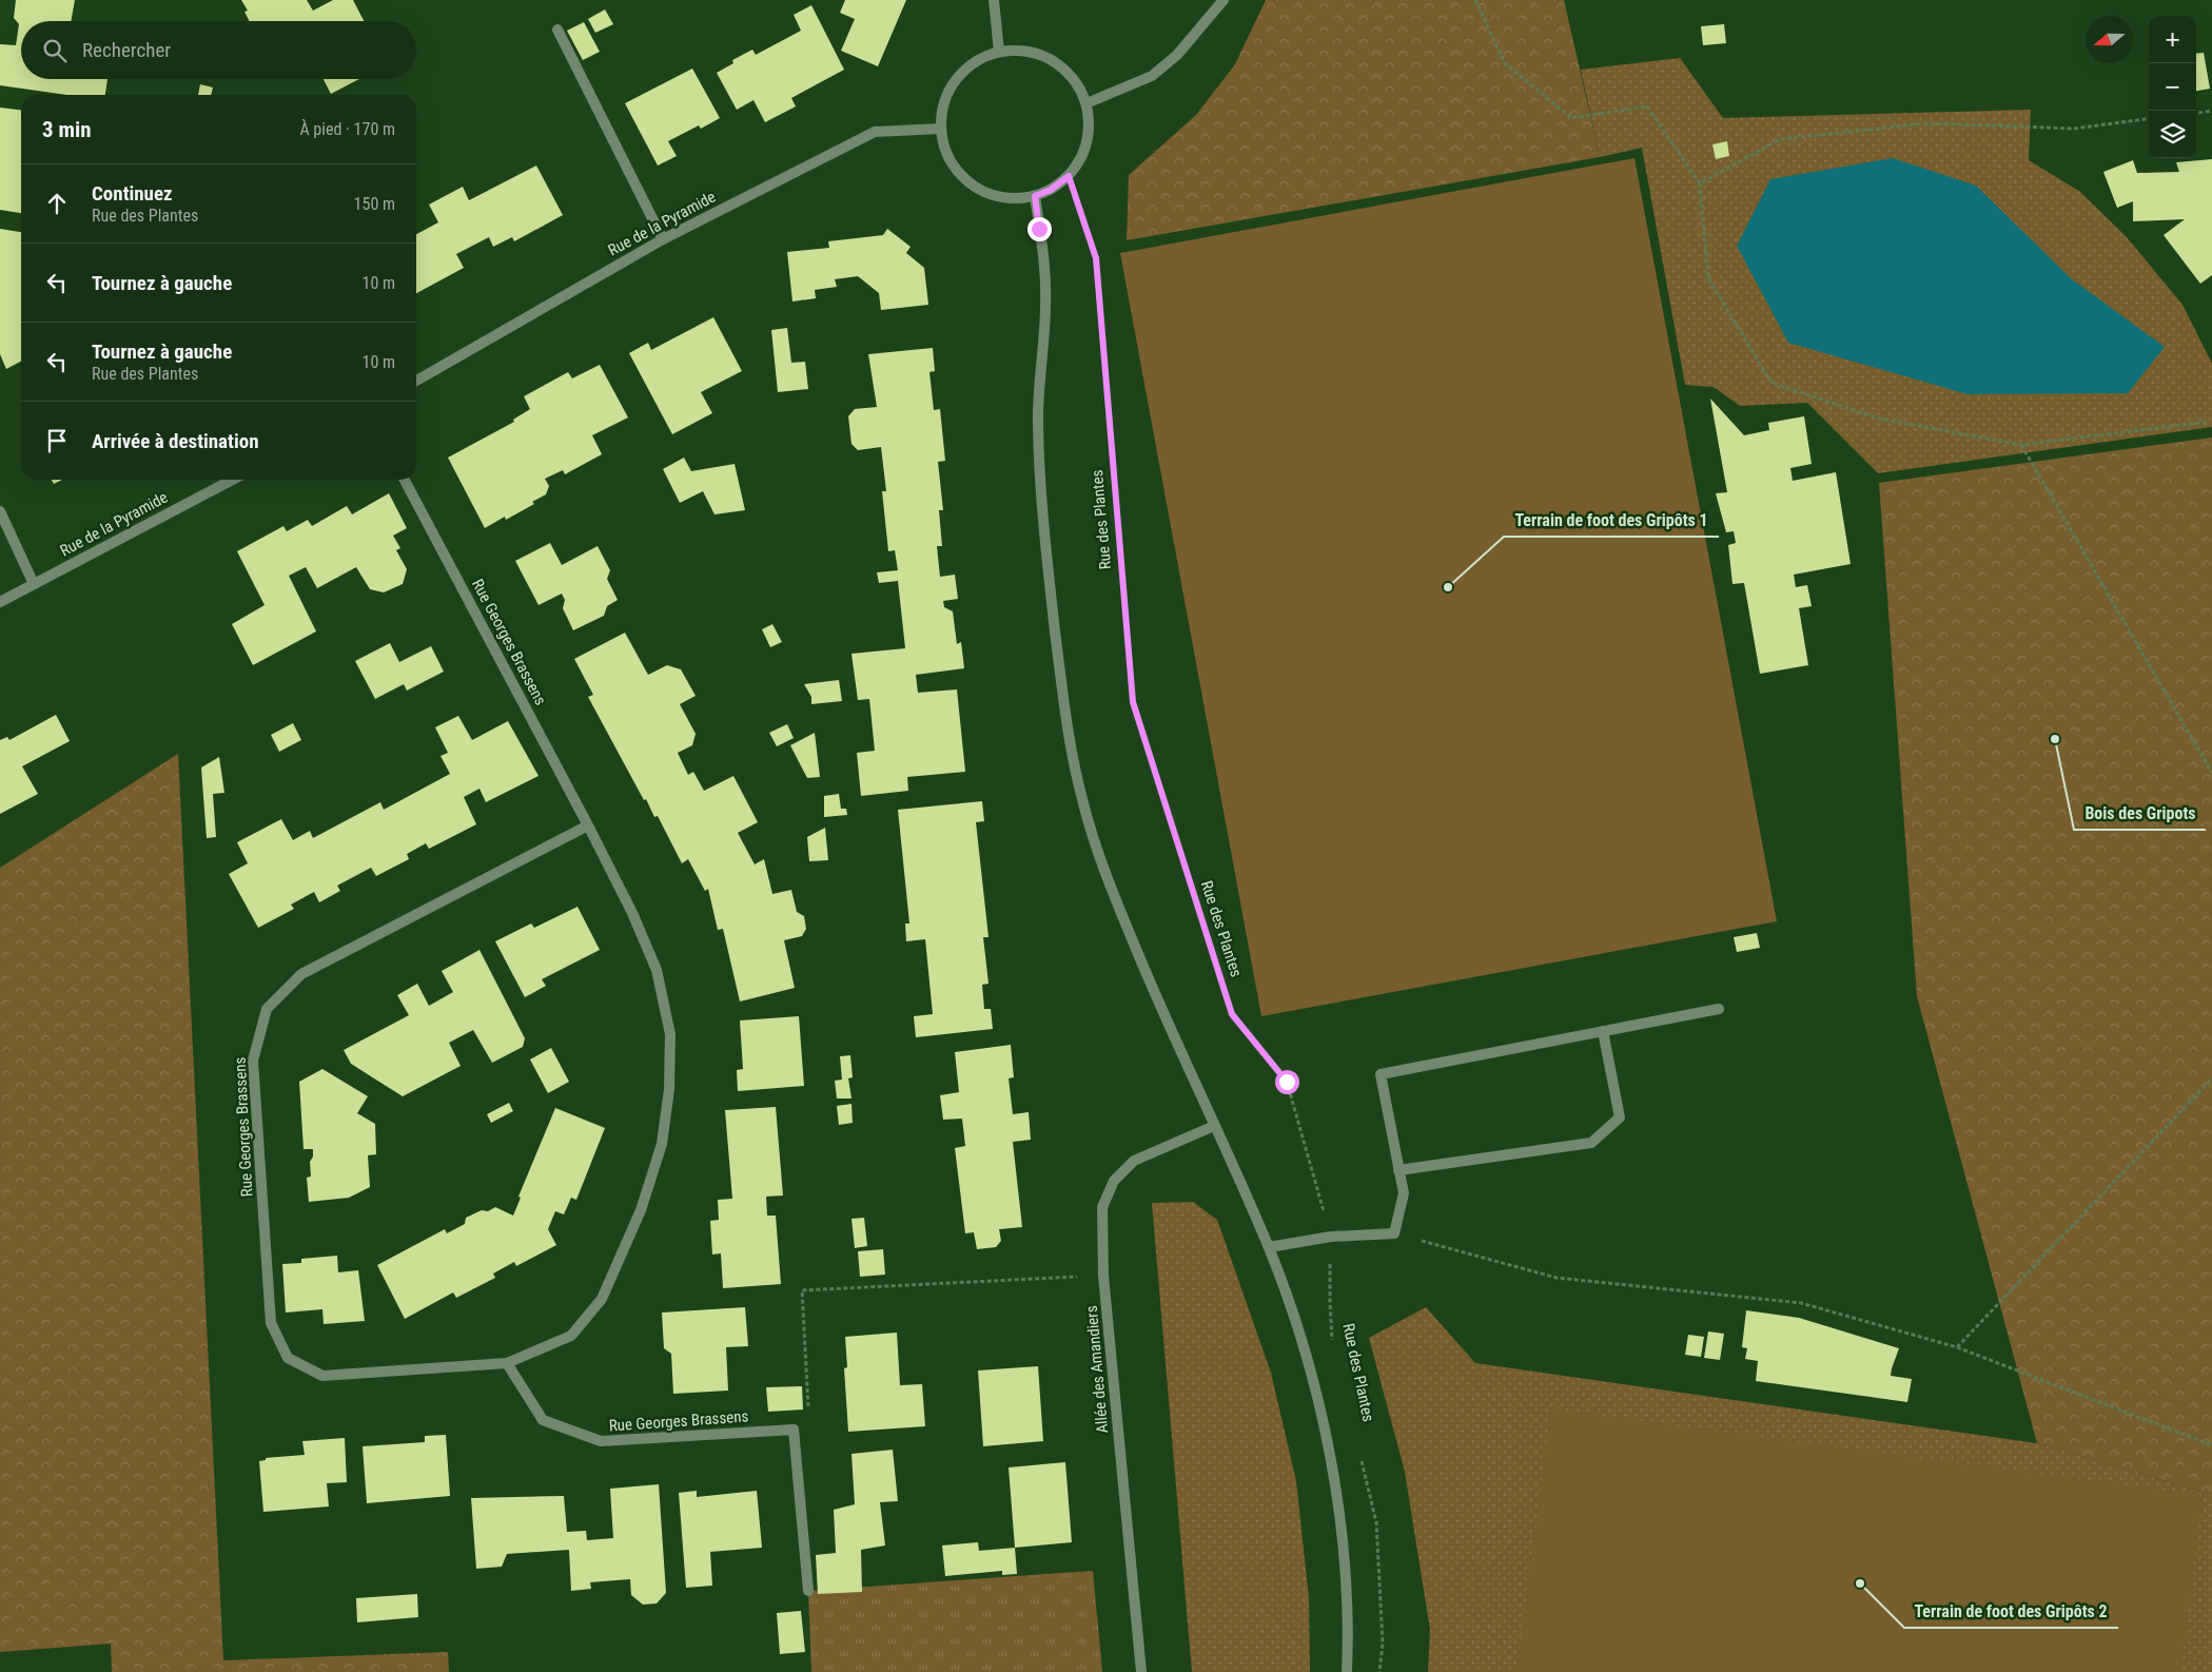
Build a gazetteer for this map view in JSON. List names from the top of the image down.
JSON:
{
  "streets": {
    "street": ["Rue de la Pyramide", "Rue Georges Brassens", "Allée des Amandiers"],
    "path": ["Rue des Plantes"]
  },
  "crossings": [
    ["Rue de la Pyramide", "Rue des Plantes"]
  ],
  "places": ["Terrain de foot des Gripôts 1", "Bois des Gripots", "Terrain de foot des Gripôts 2"],
  "north": "left",
  "page": {
    "map_buttons": ["+", "−"],
    "search": "Rechercher",
    "heading": ["3 min", "À pied · 170 m"],
    "list": [
      ["Continuez", "Rue des Plantes", "150 m"],
      ["Tournez à gauche", "10 m"],
      ["Tournez à gauche", "Rue des Plantes", "10 m"],
      "Arrivée à destination"
    ]
  }
}
